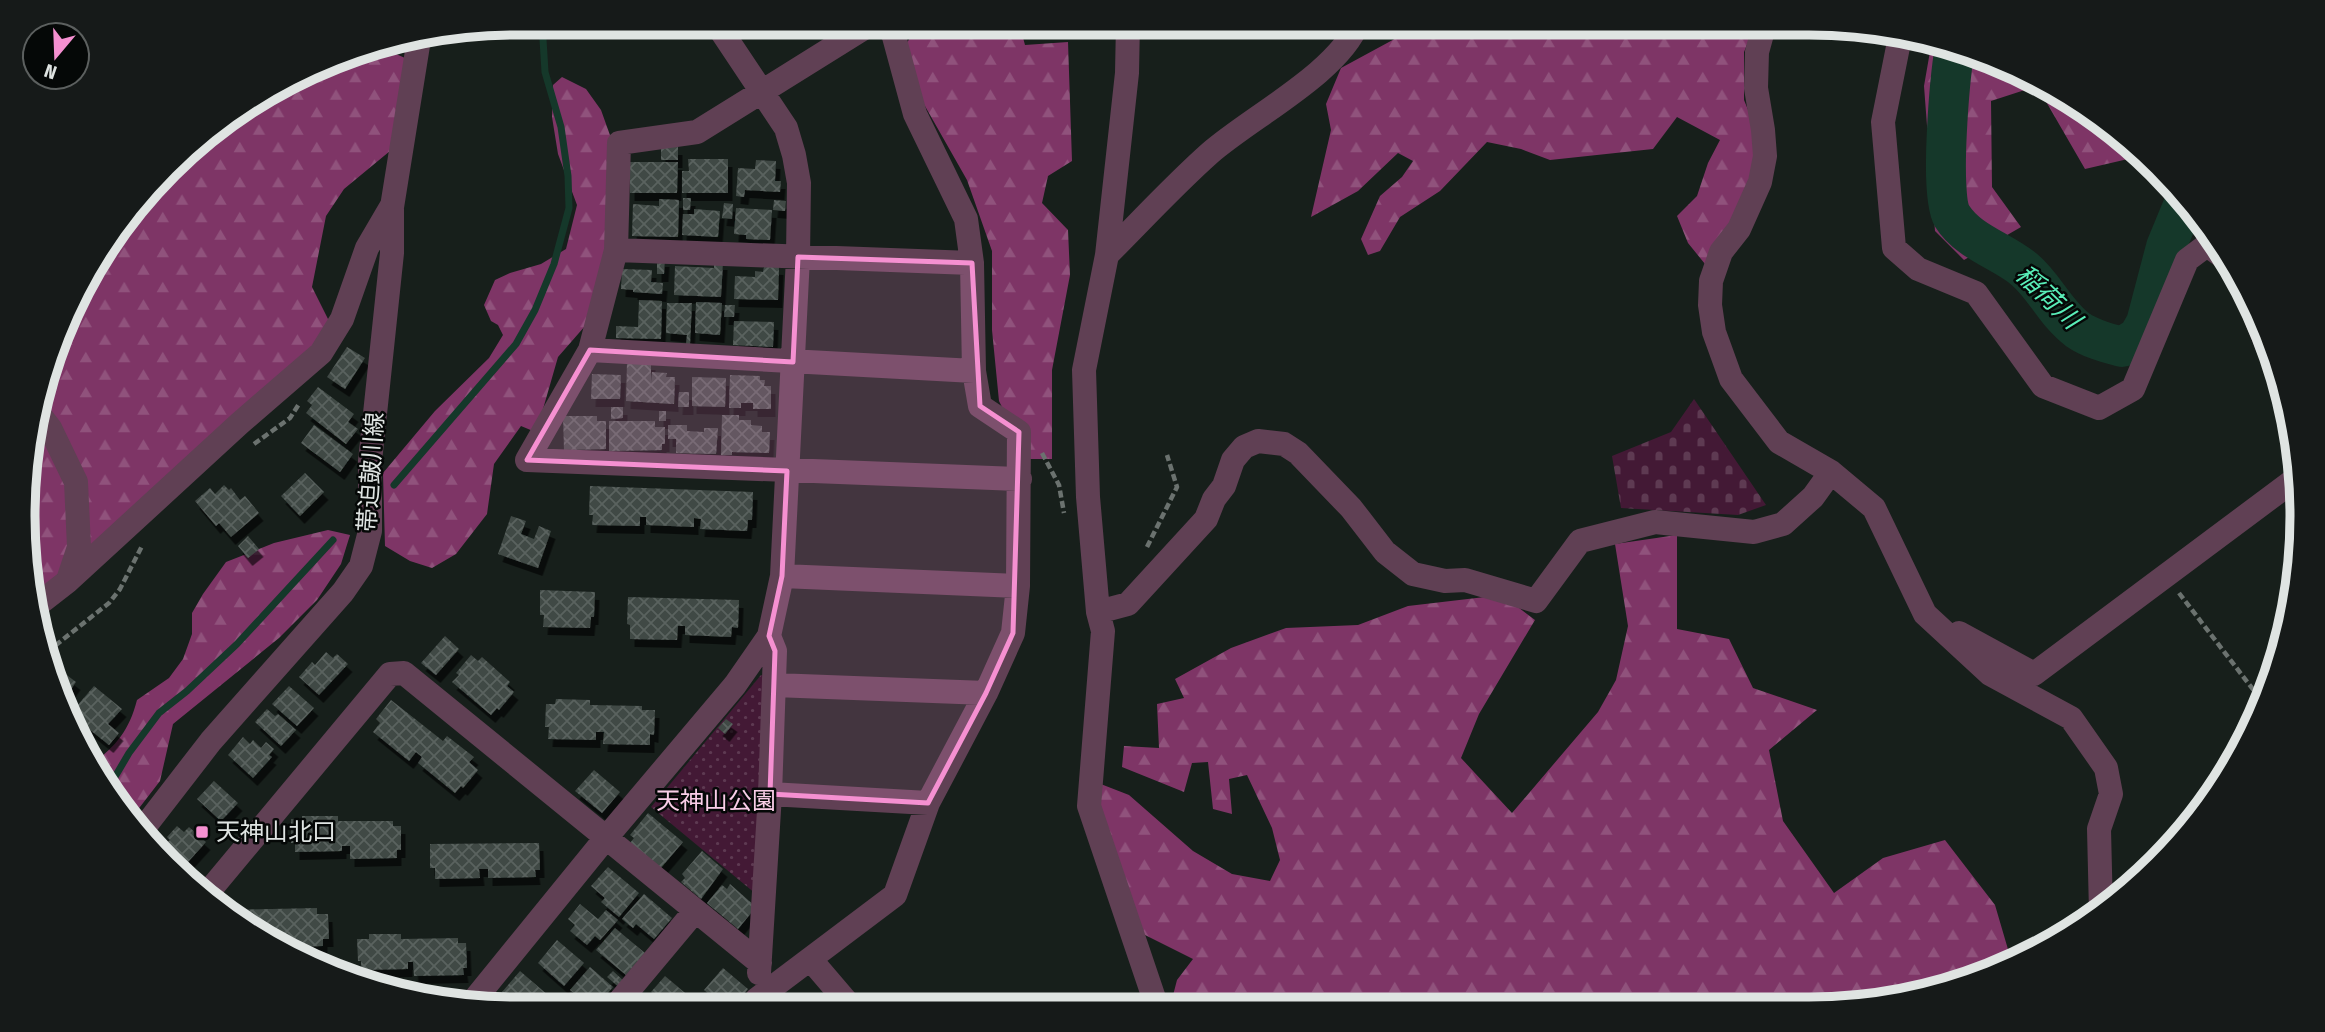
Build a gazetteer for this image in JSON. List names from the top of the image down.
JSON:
{
  "streets": {
    "street": ["帯迫皷川線"]
  },
  "water": ["稲荷川"],
  "parks": ["天神山公園"],
  "places": {
    "transit": ["天神山北口"]
  },
  "north": "bottom"
}
